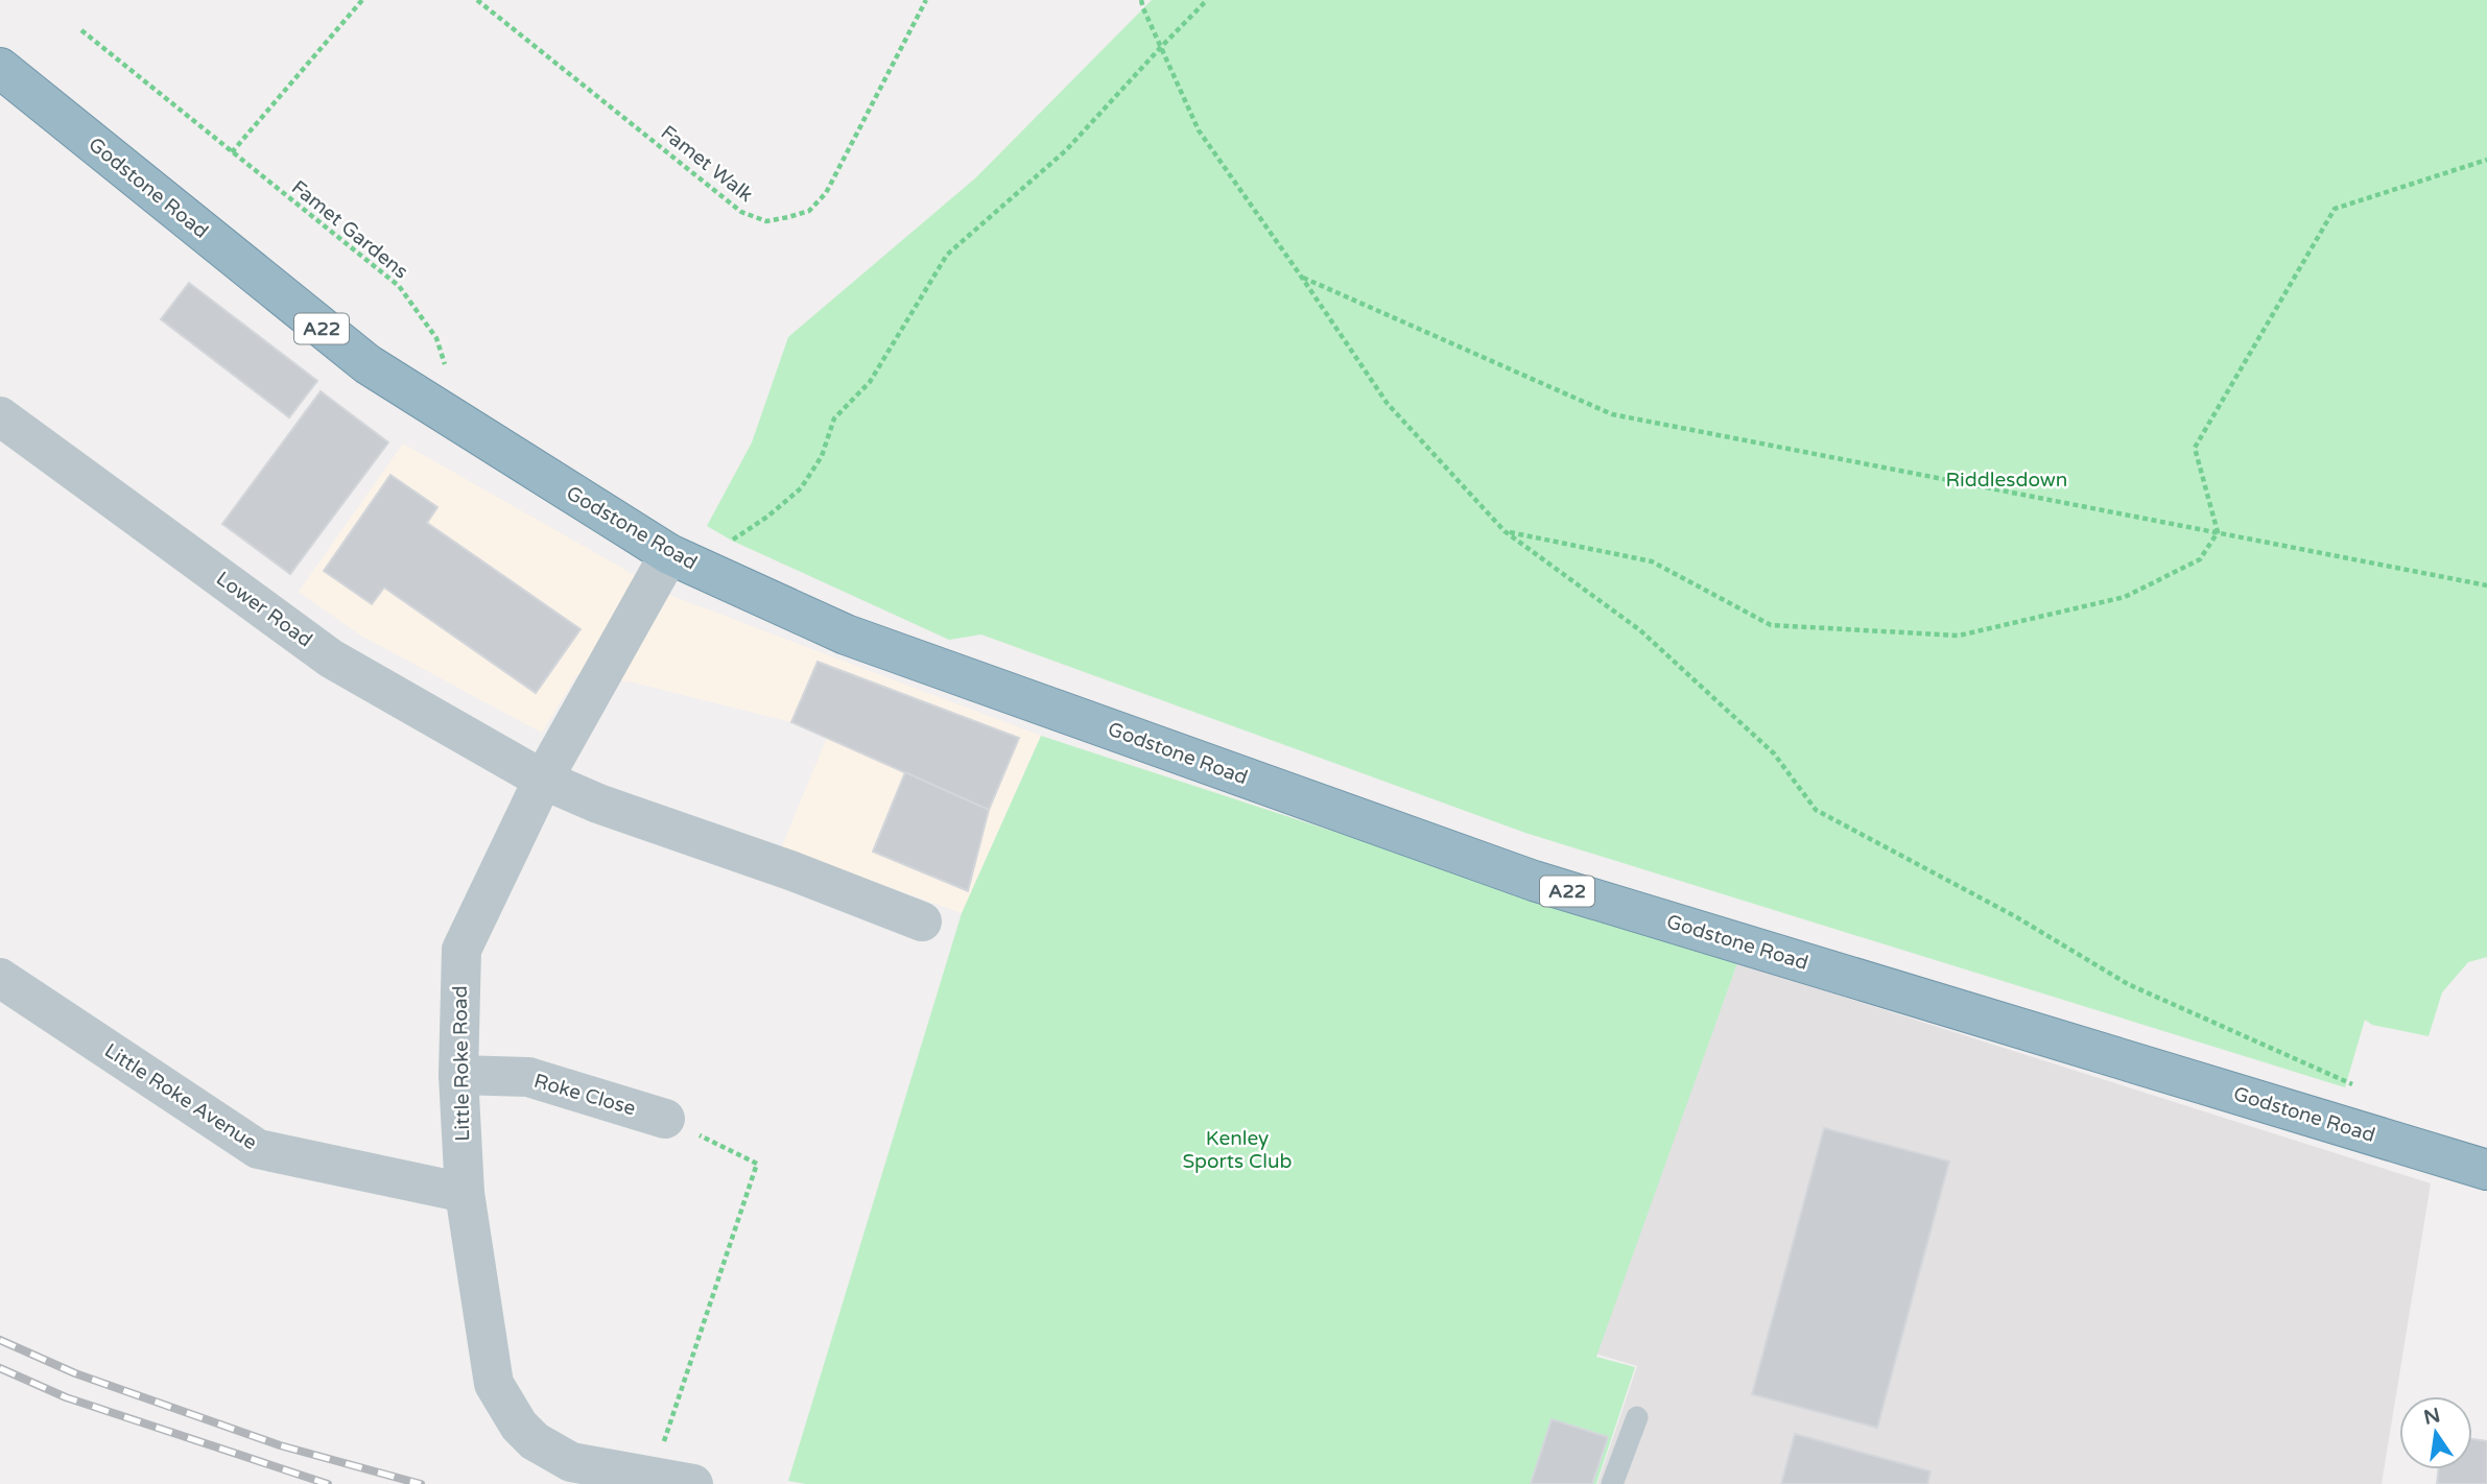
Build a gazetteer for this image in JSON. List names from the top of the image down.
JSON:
{
  "streets": {
    "highway": ["Godstone Road", "A22"],
    "street": [
      "Lower Road",
      "Little Roke Road",
      "Roke Close",
      "Little Roke Avenue"
    ],
    "path": ["Famet Walk", "Famet Gardens"]
  },
  "crossings": [
    ["Godstone Road", "Famet Gardens"],
    ["Godstone Road", "Little Roke Road"],
    ["Lower Road", "Little Roke Road"],
    ["Little Roke Road", "Roke Close"],
    ["Little Roke Road", "Little Roke Avenue"]
  ],
  "parks": ["Riddlesdown", "Kenley Sports Club"],
  "north": "top"
}
